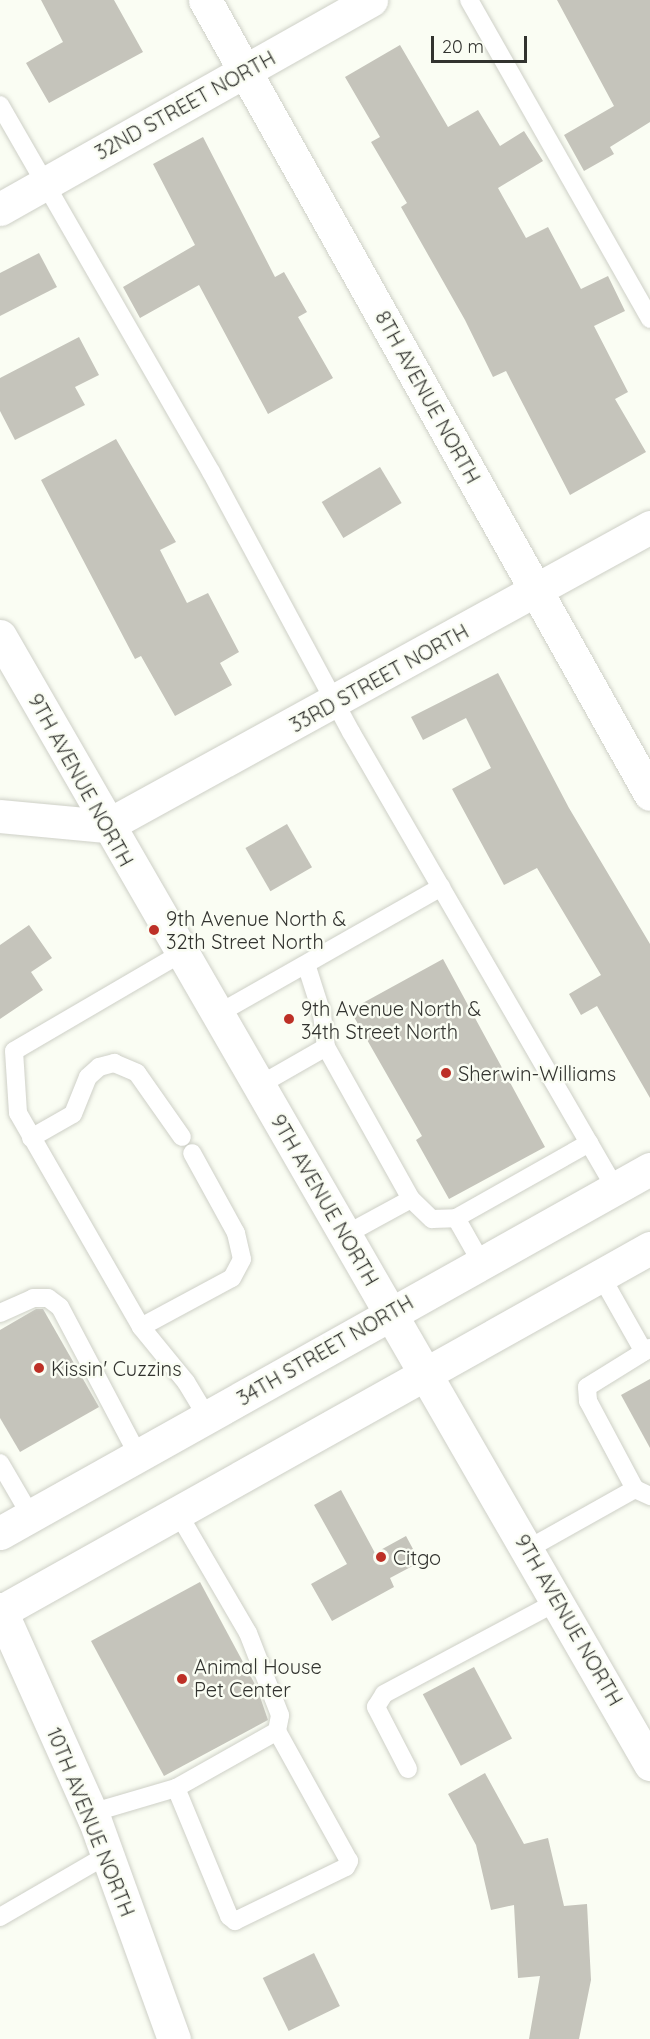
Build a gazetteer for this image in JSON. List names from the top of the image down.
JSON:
{
  "streets": {
    "main road": [
      "32ND STREET NORTH",
      "8TH AVENUE NORTH",
      "33RD STREET NORTH",
      "9TH AVENUE NORTH",
      "34TH STREET NORTH",
      "10TH AVENUE NORTH"
    ]
  },
  "crossings": [
    ["32ND STREET NORTH", "8TH AVENUE NORTH"],
    ["8TH AVENUE NORTH", "33RD STREET NORTH"],
    ["33RD STREET NORTH", "9TH AVENUE NORTH"],
    ["9TH AVENUE NORTH", "34TH STREET NORTH"]
  ],
  "places": [
    "9th Avenue North & 32th Street North",
    "9th Avenue North & 34th Street North",
    "Sherwin-Williams",
    "Kissin' Cuzzins",
    "Citgo",
    "Animal House Pet Center"
  ],
  "scale_bar": "20 m"
}
